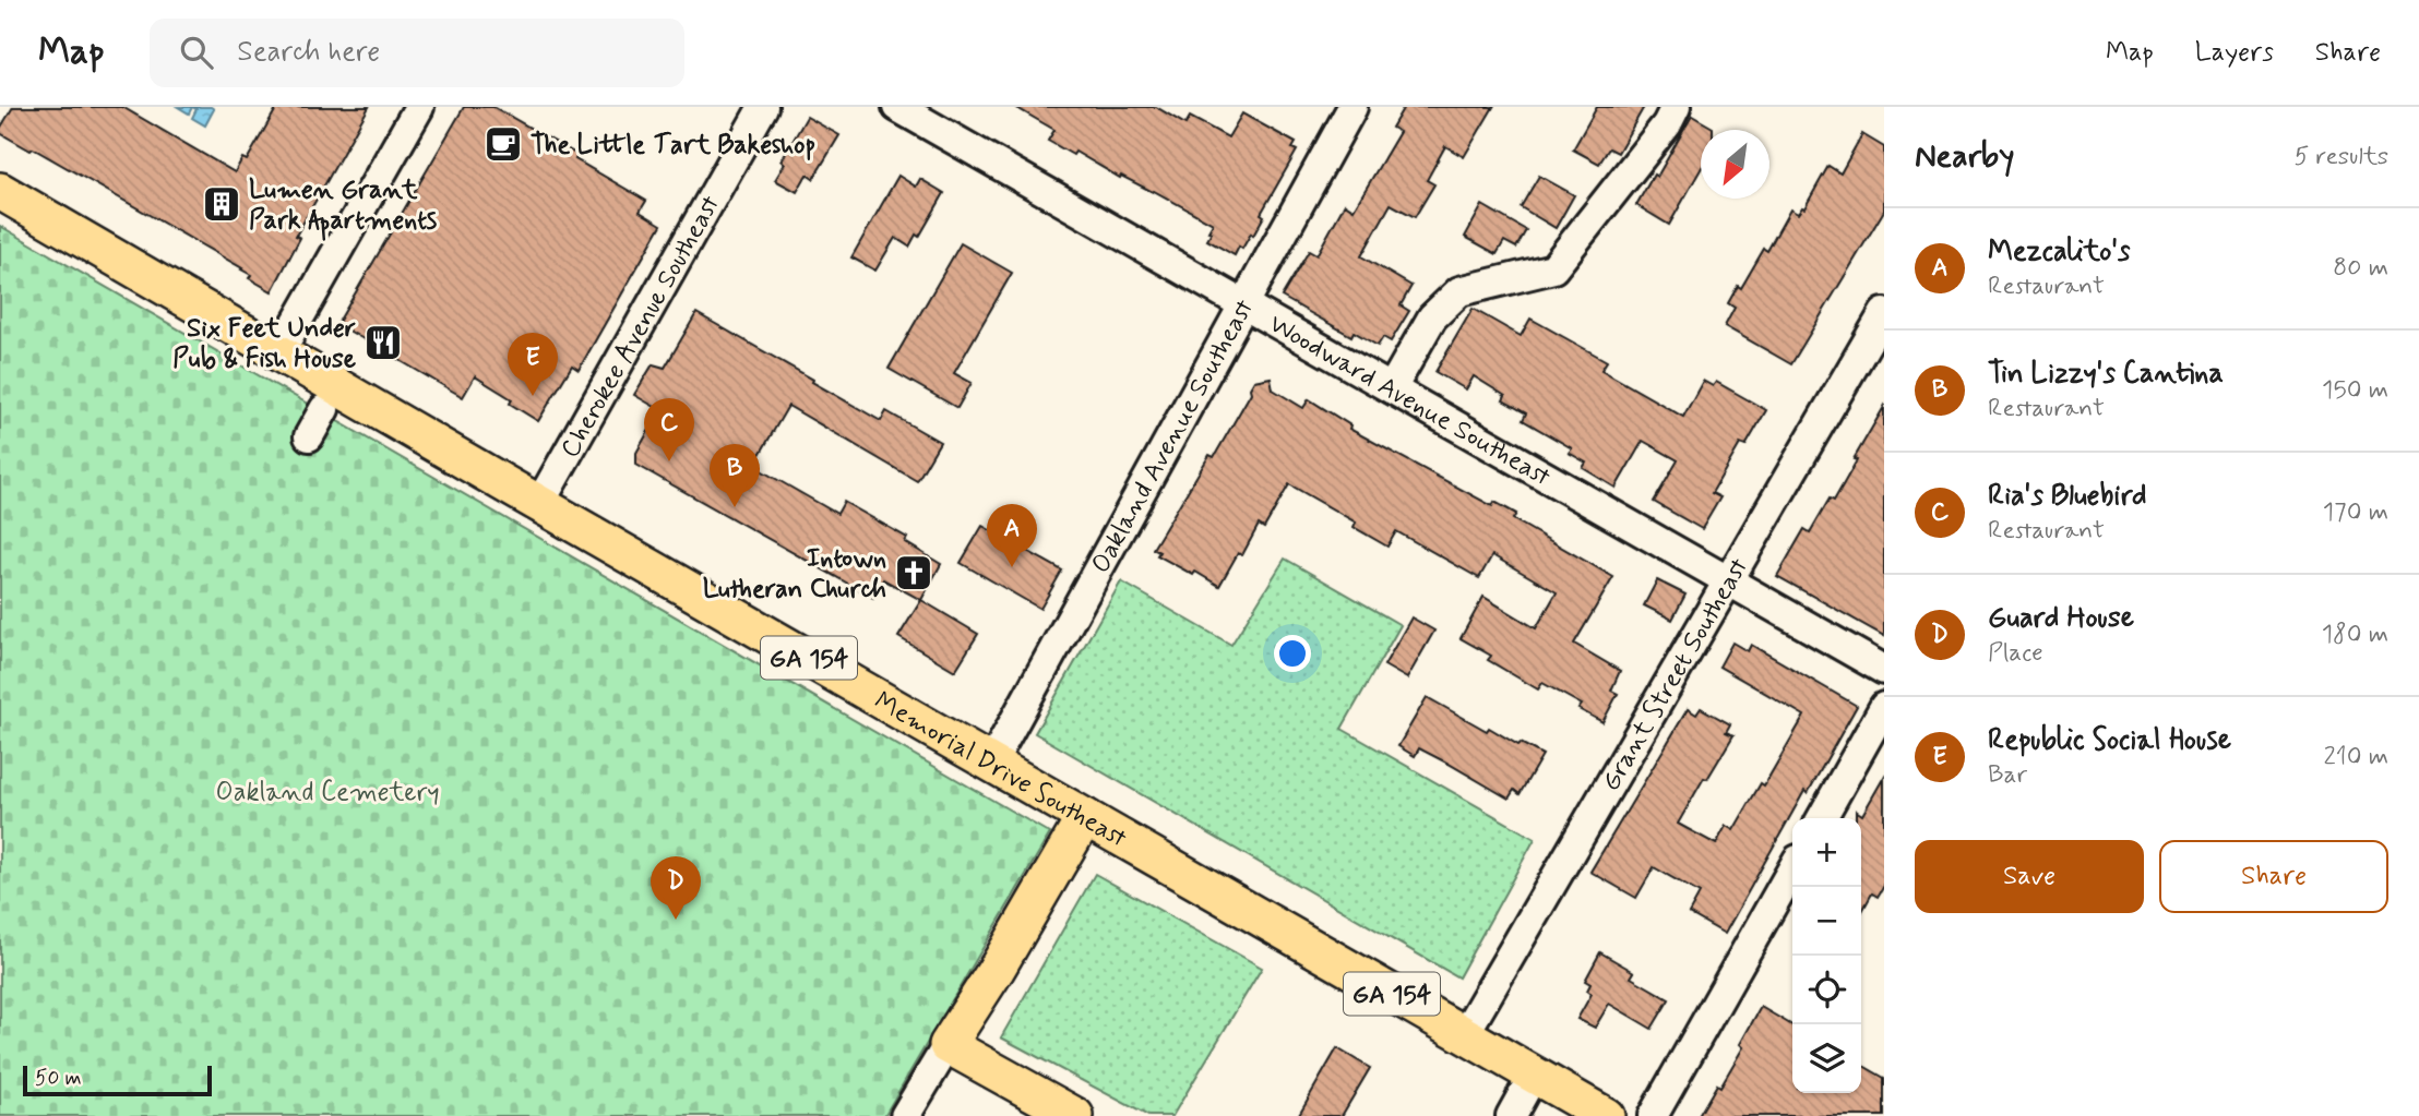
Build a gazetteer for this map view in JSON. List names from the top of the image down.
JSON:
{
  "streets": {
    "main road": ["GA 154", "Memorial Drive Southeast"],
    "street": [
      "Cherokee Avenue Southeast",
      "Woodward Avenue Southeast",
      "Oakland Avenue Southeast",
      "Grant Street Southeast"
    ]
  },
  "crossings": [
    ["Cherokee Avenue Southeast", "Memorial Drive Southeast"],
    ["Woodward Avenue Southeast", "Oakland Avenue Southeast"],
    ["Woodward Avenue Southeast", "Grant Street Southeast"],
    ["Oakland Avenue Southeast", "Memorial Drive Southeast"],
    ["Grant Street Southeast", "Memorial Drive Southeast"]
  ],
  "parks": ["Oakland Cemetery"],
  "places": {
    "cafe": ["The Little Tart Bakeshop"],
    "building": ["Lumen Grant Park Apartments"],
    "restaurant": ["Six Feet Under Pub & Fish House"],
    "church": ["Intown Lutheran Church"]
  },
  "scale_bar": "50 m",
  "north": "bottom left",
  "page": {
    "header": "Map",
    "search": "Search here",
    "nav": ["Map", "Layers", "Share"],
    "heading": ["Nearby", "5 results"],
    "list": [
      {
        "mark": "A",
        "name": "Mezcalito's",
        "note": "Restaurant",
        "value": "80 m"
      },
      {
        "mark": "B",
        "name": "Tin Lizzy's Cantina",
        "note": "Restaurant",
        "value": "150 m"
      },
      {
        "mark": "C",
        "name": "Ria's Bluebird",
        "note": "Restaurant",
        "value": "170 m"
      },
      {
        "mark": "D",
        "name": "Guard House",
        "note": "Place",
        "value": "180 m"
      },
      {
        "mark": "E",
        "name": "Republic Social House",
        "note": "Bar",
        "value": "210 m"
      }
    ],
    "pins": [
      "E",
      "C",
      "B",
      "A",
      "D"
    ],
    "buttons": ["Save", "Share"],
    "map_buttons": ["+", "−"],
    "scale": "50 m"
  }
}
